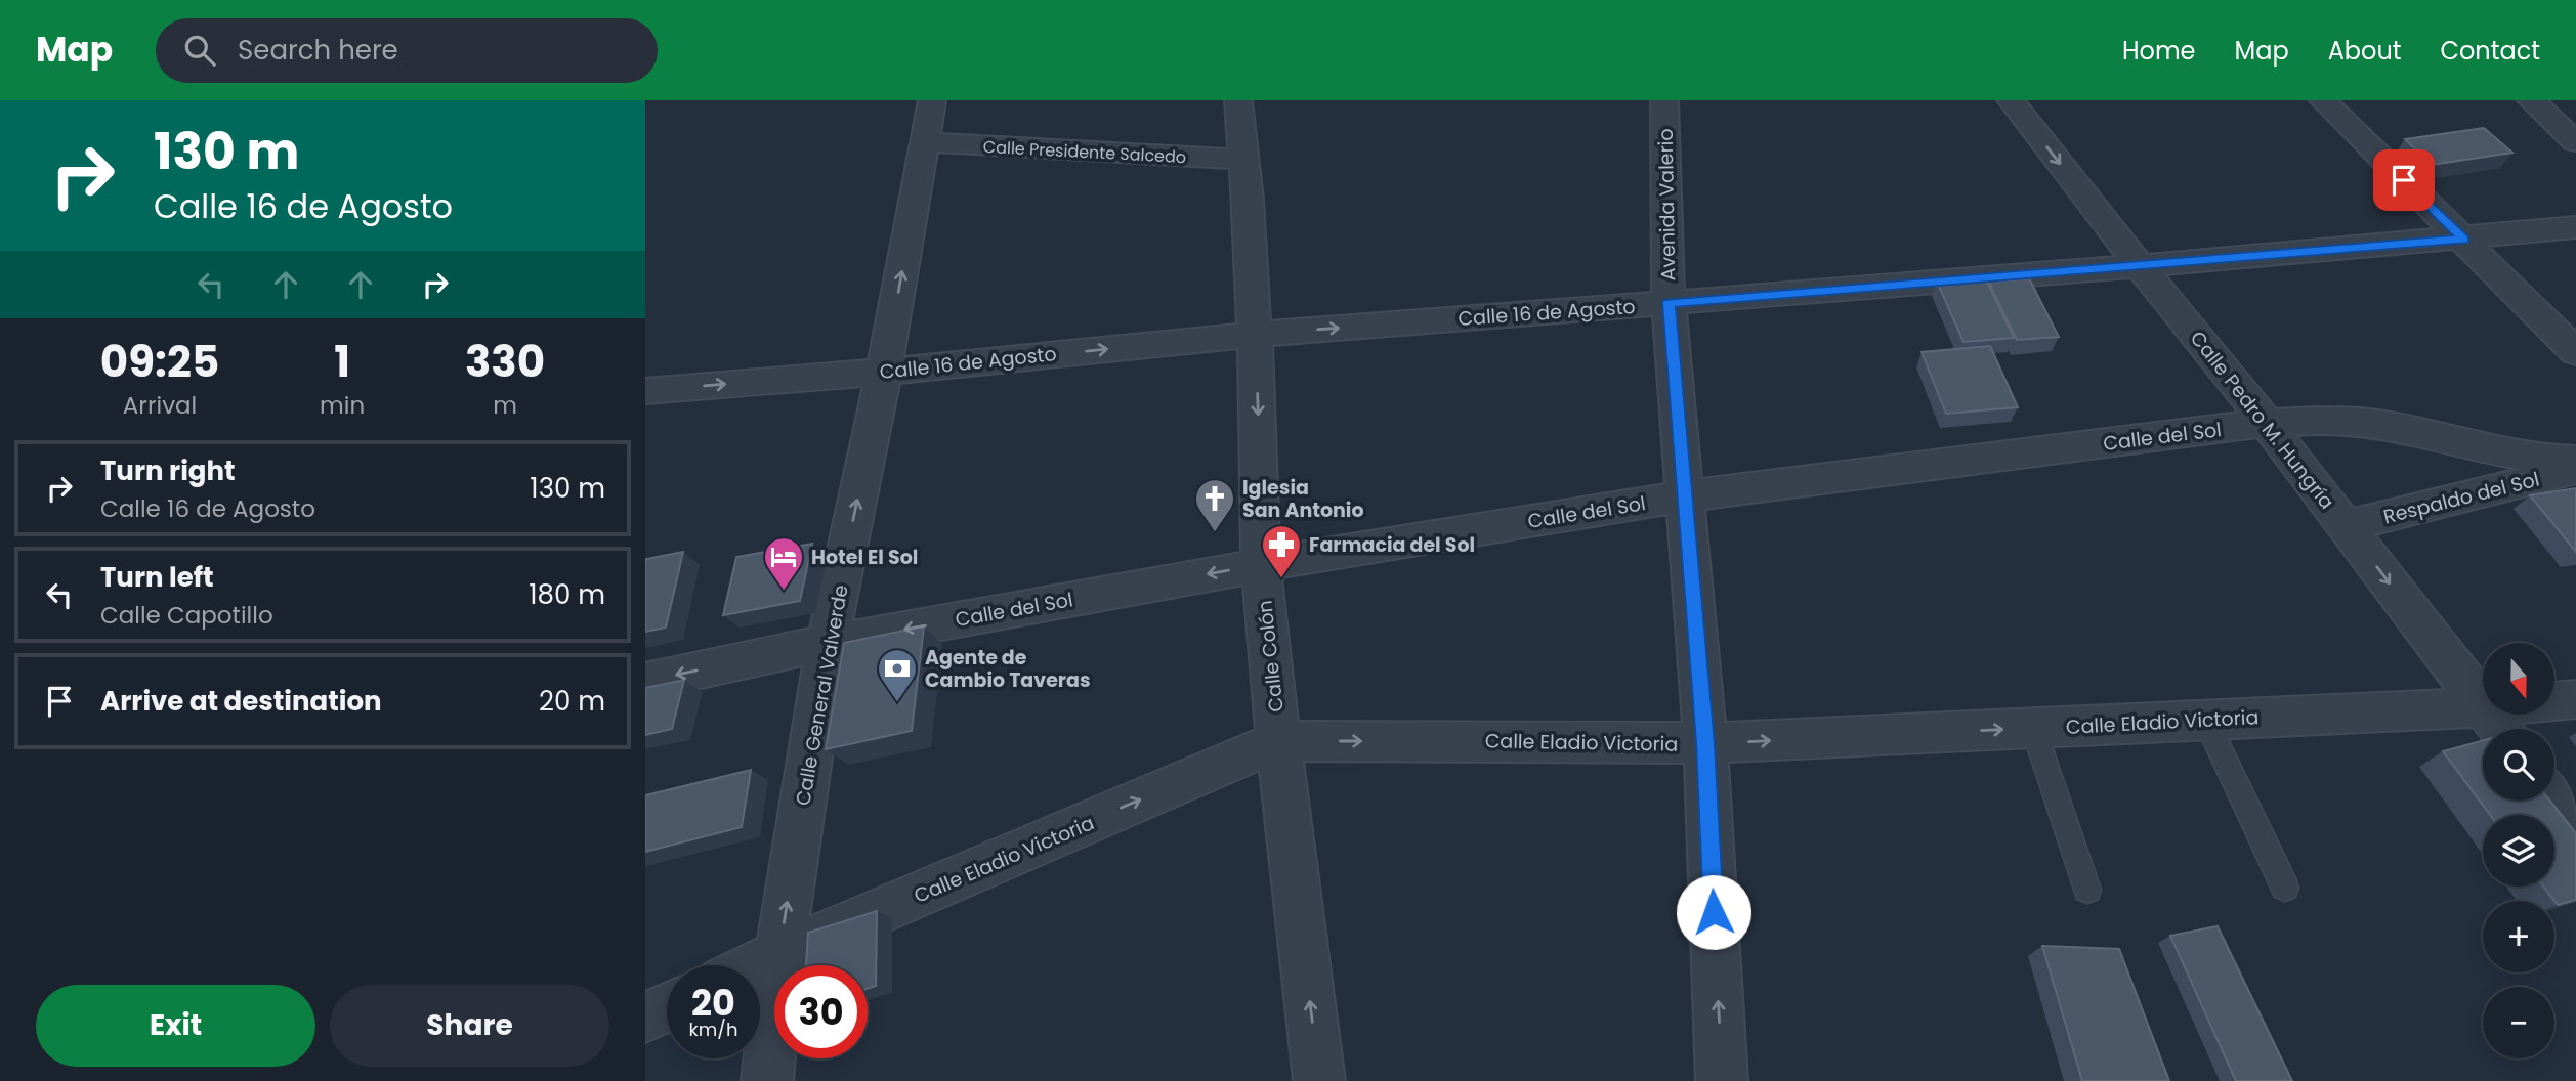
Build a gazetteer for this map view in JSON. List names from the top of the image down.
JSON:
{
  "streets": {
    "street": [
      "Calle Presidente Salcedo",
      "Avenida Valerio",
      "Calle 16 de Agosto",
      "Calle Pedro M. Hungría",
      "Calle del Sol",
      "Respaldo del Sol",
      "Calle Colón",
      "Calle General Valverde",
      "Calle Eladio Victoria"
    ]
  },
  "crossings": [
    ["Calle Presidente Salcedo", "Calle Colón"],
    ["Calle Presidente Salcedo", "Calle General Valverde"],
    ["Avenida Valerio", "Calle 16 de Agosto"],
    ["Avenida Valerio", "Calle del Sol"],
    ["Avenida Valerio", "Calle Eladio Victoria"],
    ["Calle 16 de Agosto", "Calle Pedro M. Hungría"],
    ["Calle 16 de Agosto", "Calle Colón"],
    ["Calle 16 de Agosto", "Calle General Valverde"],
    ["Calle Pedro M. Hungría", "Calle del Sol"],
    ["Calle Pedro M. Hungría", "Respaldo del Sol"],
    ["Calle Pedro M. Hungría", "Calle Eladio Victoria"],
    ["Calle del Sol", "Calle Colón"],
    ["Calle del Sol", "Calle General Valverde"],
    ["Calle Colón", "Calle Eladio Victoria"],
    ["Calle General Valverde", "Calle Eladio Victoria"]
  ],
  "one_way": [
    "Calle 16 de Agosto",
    "Calle Pedro M. Hungría",
    "Calle General Valverde",
    "Calle Eladio Victoria"
  ],
  "places": {
    "church": ["Iglesia San Antonio"],
    "pharmacy": ["Farmacia del Sol"],
    "hotel": ["Hotel El Sol"],
    "bank": ["Agente de Cambio Taveras"]
  },
  "north": "bottom",
  "page": {
    "header": "Map",
    "search": "Search here",
    "nav": [
      "Home",
      "Map",
      "About",
      "Contact"
    ],
    "turn": ["130 m", "Calle 16 de Agosto"],
    "eta": [
      "09:25",
      "Arrival",
      "1",
      "min",
      "330",
      "m"
    ],
    "list": [
      {
        "name": "Turn right",
        "note": "Calle 16 de Agosto",
        "value": "130 m"
      },
      {
        "name": "Turn left",
        "note": "Calle Capotillo",
        "value": "180 m"
      },
      {
        "name": "Arrive at destination",
        "value": "20 m"
      }
    ],
    "map_buttons": ["+", "−"],
    "speed": "20 km/h",
    "limit": "30",
    "buttons": ["Exit", "Share"]
  }
}
